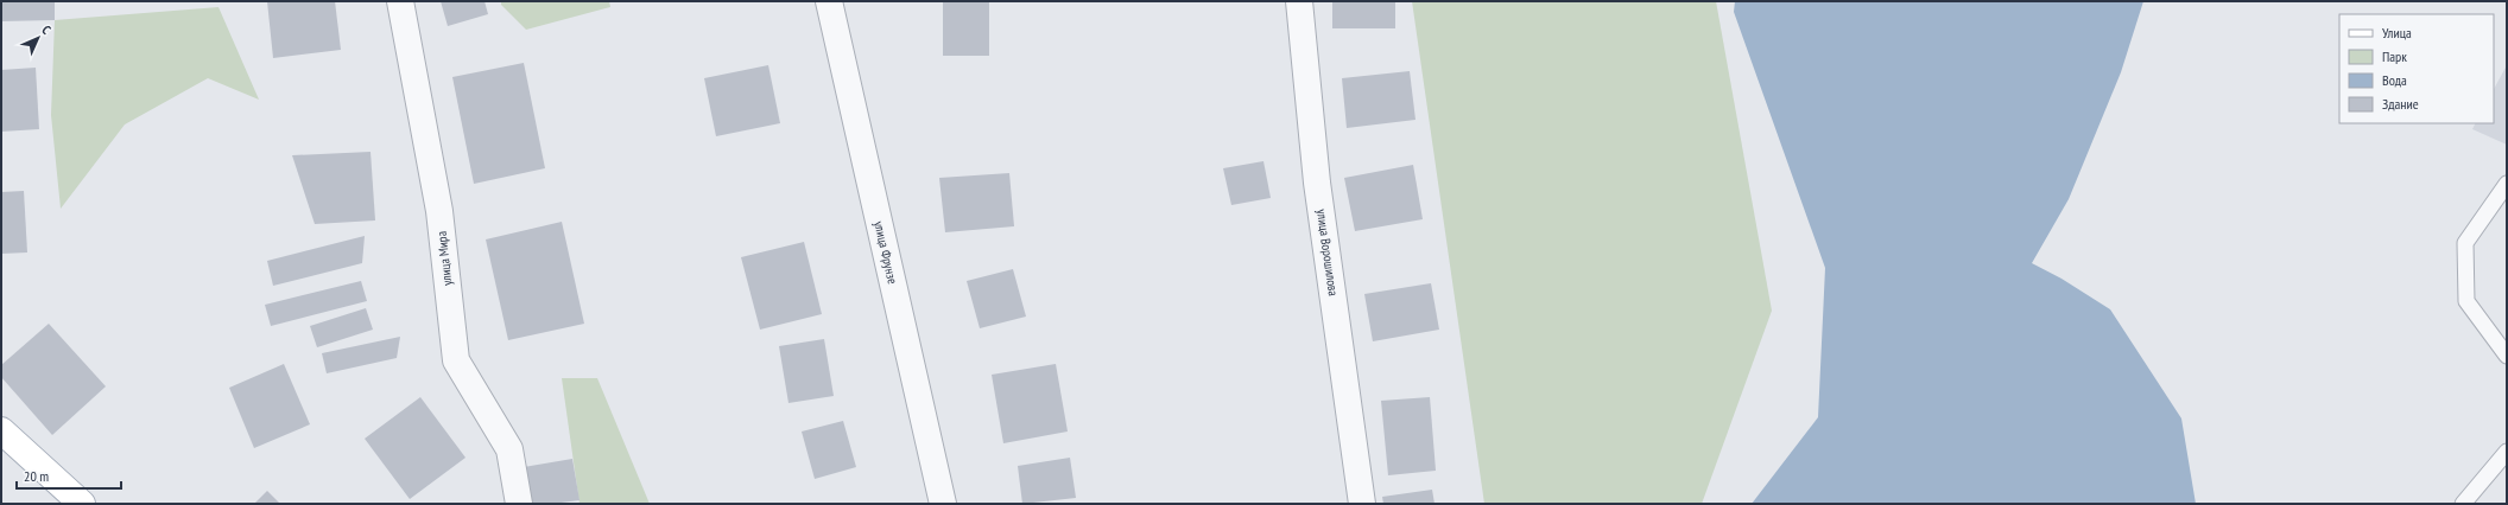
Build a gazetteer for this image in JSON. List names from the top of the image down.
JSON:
{
  "streets": {
    "street": ["улица Фрунзе", "улица Ворошилова", "улица Мира"]
  },
  "legend": [
    "Улица",
    "Парк",
    "Вода",
    "Здание"
  ],
  "scale_bar": "20 m",
  "north": "top right"
}
